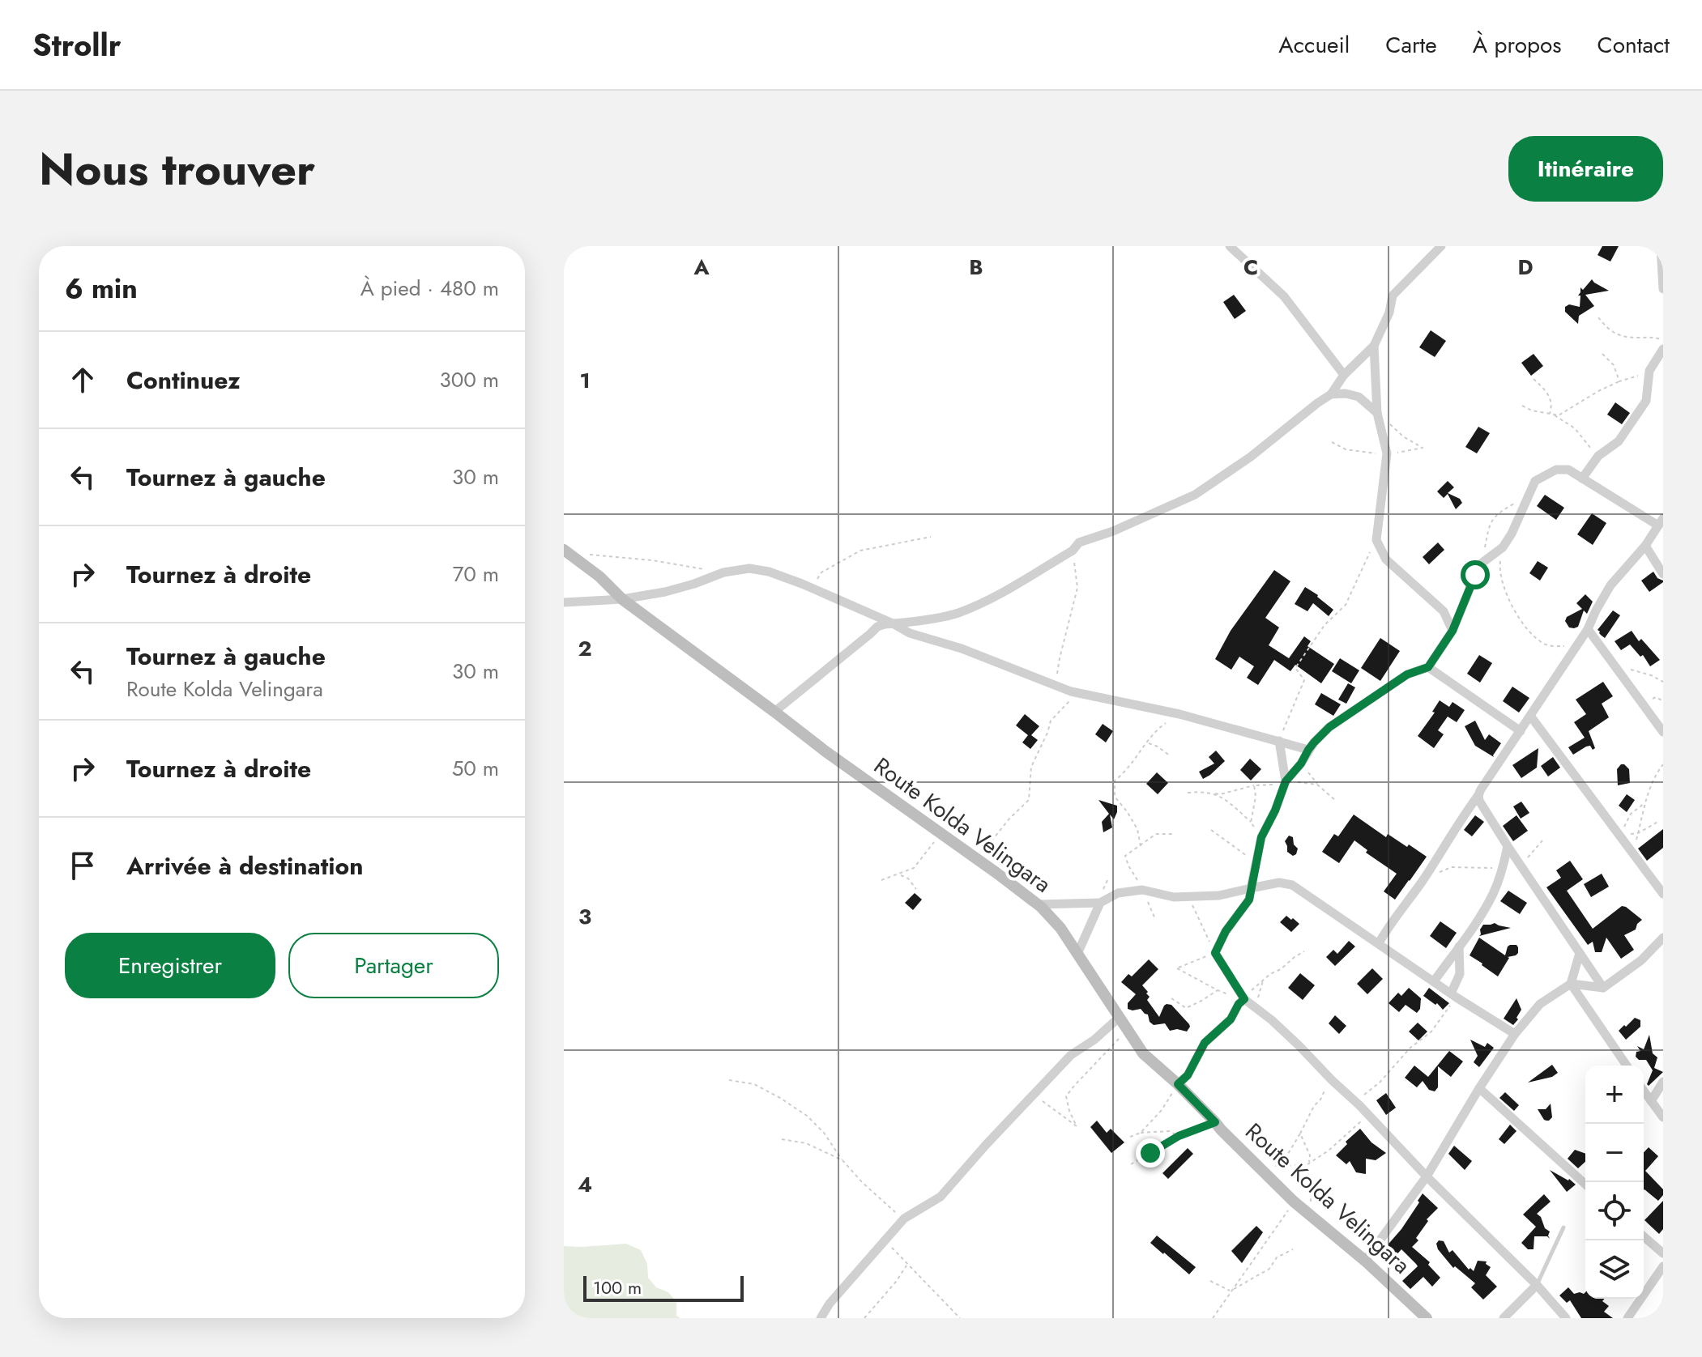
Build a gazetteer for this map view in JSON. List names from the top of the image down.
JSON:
{
  "streets": {
    "main road": ["Route Kolda Velingara"]
  },
  "scale_bar": "100 m",
  "page": {
    "header": "Strollr",
    "nav": [
      "Accueil",
      "Carte",
      "À propos",
      "Contact"
    ],
    "title": "Nous trouver",
    "buttons": [
      "Itinéraire",
      ["Enregistrer", "Partager"]
    ],
    "heading": ["6 min", "À pied · 480 m"],
    "list": [
      ["Continuez", "300 m"],
      ["Tournez à gauche", "30 m"],
      ["Tournez à droite", "70 m"],
      ["Tournez à gauche", "Route Kolda Velingara", "30 m"],
      ["Tournez à droite", "50 m"],
      "Arrivée à destination"
    ],
    "map_buttons": ["+", "−"],
    "scale": "100 m"
  },
  "grid": {
    "columns": [
      "A",
      "B",
      "C",
      "D"
    ],
    "rows": [
      "1",
      "2",
      "3",
      "4"
    ]
  }
}
